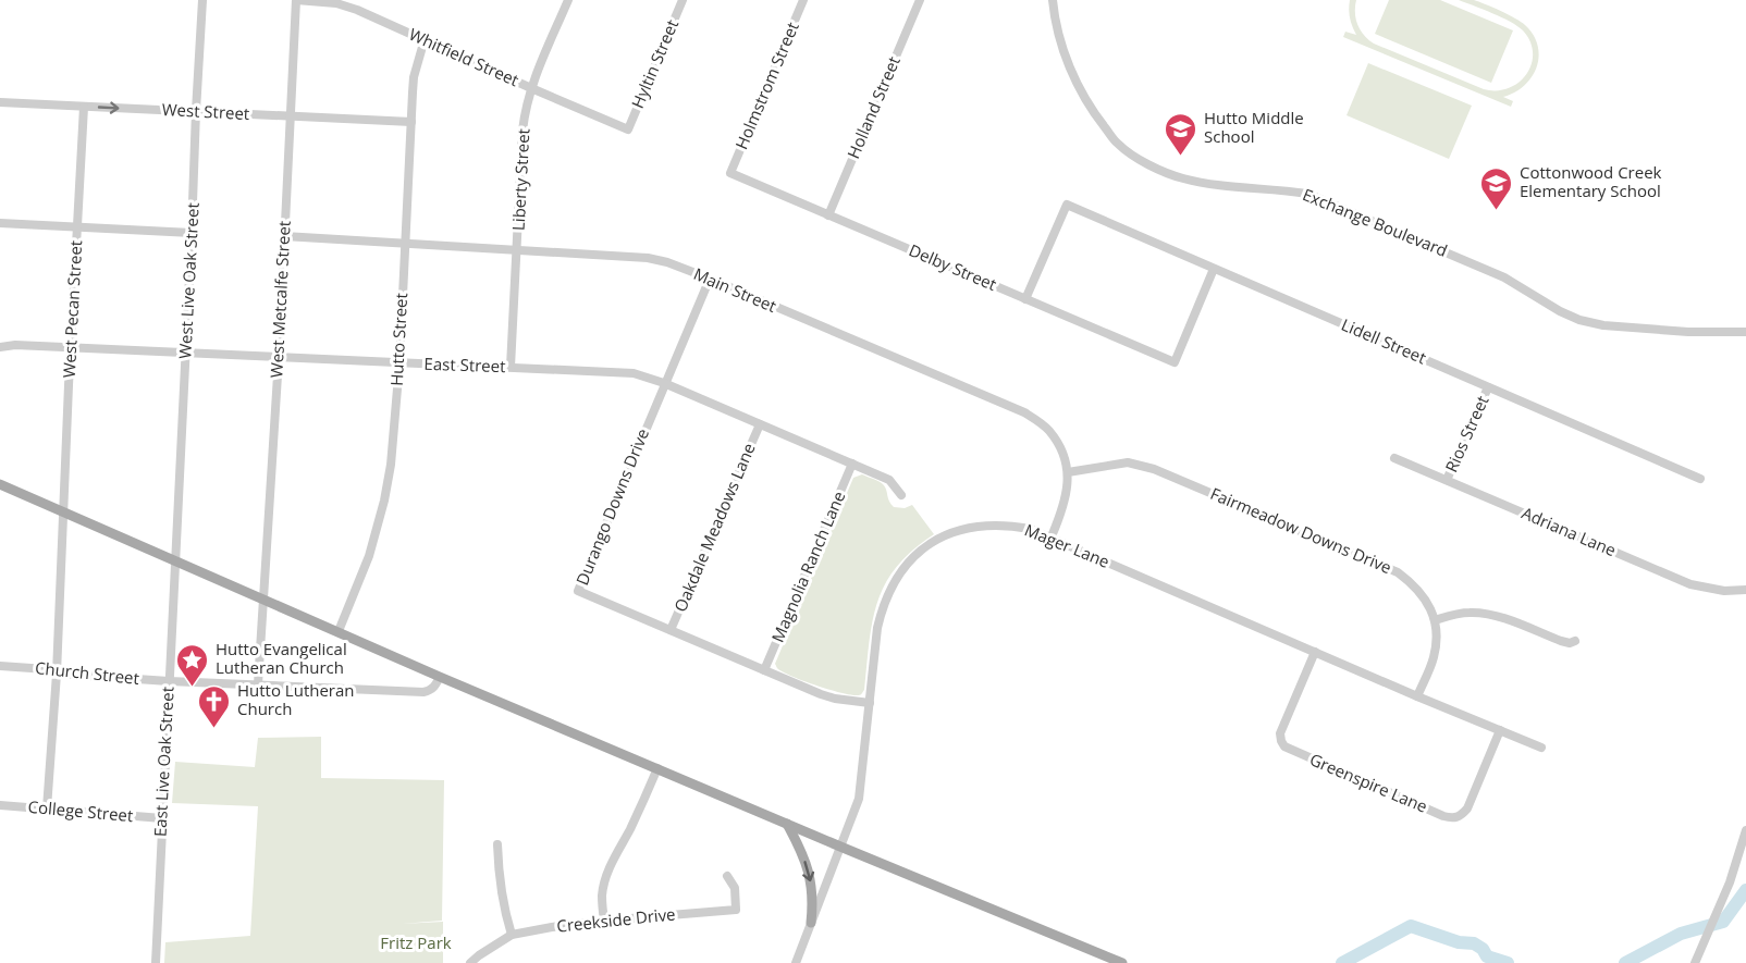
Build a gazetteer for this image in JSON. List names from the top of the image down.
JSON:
{
  "streets": {
    "street": [
      "Whitfield Street",
      "Hyltin Street",
      "Holmstrom Street",
      "Holland Street",
      "West Street",
      "Liberty Street",
      "Exchange Boulevard",
      "Delby Street",
      "West Live Oak Street",
      "Main Street",
      "West Metcalfe Street",
      "West Pecan Street",
      "Hutto Street",
      "Lidell Street",
      "East Street",
      "Rios Street",
      "Durango Downs Drive",
      "Oakdale Meadows Lane",
      "Fairmeadow Downs Drive",
      "Adriana Lane",
      "Mager Lane",
      "Magnolia Ranch Lane",
      "Church Street",
      "East Live Oak Street",
      "Greenspire Lane",
      "College Street",
      "Creekside Drive"
    ]
  },
  "crossings": [
    ["Whitfield Street", "Hyltin Street"],
    ["Whitfield Street", "Liberty Street"],
    ["Whitfield Street", "West Metcalfe Street"],
    ["Whitfield Street", "Hutto Street"],
    ["Holmstrom Street", "Delby Street"],
    ["Holland Street", "Delby Street"],
    ["West Street", "West Live Oak Street"],
    ["West Street", "West Metcalfe Street"],
    ["West Street", "West Pecan Street"],
    ["West Street", "Hutto Street"],
    ["Liberty Street", "Main Street"],
    ["Liberty Street", "East Street"],
    ["Delby Street", "Lidell Street"],
    ["West Live Oak Street", "East Street"],
    ["West Live Oak Street", "East Live Oak Street"],
    ["Main Street", "West Metcalfe Street"],
    ["Main Street", "Hutto Street"],
    ["Main Street", "Durango Downs Drive"],
    ["Main Street", "Fairmeadow Downs Drive"],
    ["Main Street", "Mager Lane"],
    ["West Metcalfe Street", "East Street"],
    ["West Metcalfe Street", "Church Street"],
    ["West Pecan Street", "East Street"],
    ["West Pecan Street", "Church Street"],
    ["West Pecan Street", "College Street"],
    ["Hutto Street", "East Street"],
    ["Lidell Street", "Rios Street"],
    ["East Street", "Durango Downs Drive"],
    ["East Street", "Oakdale Meadows Lane"],
    ["East Street", "Magnolia Ranch Lane"],
    ["Rios Street", "Adriana Lane"],
    ["Durango Downs Drive", "Oakdale Meadows Lane"],
    ["Durango Downs Drive", "Mager Lane"],
    ["Durango Downs Drive", "Magnolia Ranch Lane"],
    ["Fairmeadow Downs Drive", "Mager Lane"],
    ["Mager Lane", "Greenspire Lane"],
    ["Church Street", "East Live Oak Street"],
    ["East Live Oak Street", "College Street"]
  ],
  "parks": ["Fritz Park"],
  "places": {
    "school or university": ["Hutto Middle School", "Cottonwood Creek Elementary School"],
    "place": ["Hutto Evangelical Lutheran Church"],
    "church": ["Hutto Lutheran Church"]
  }
}
